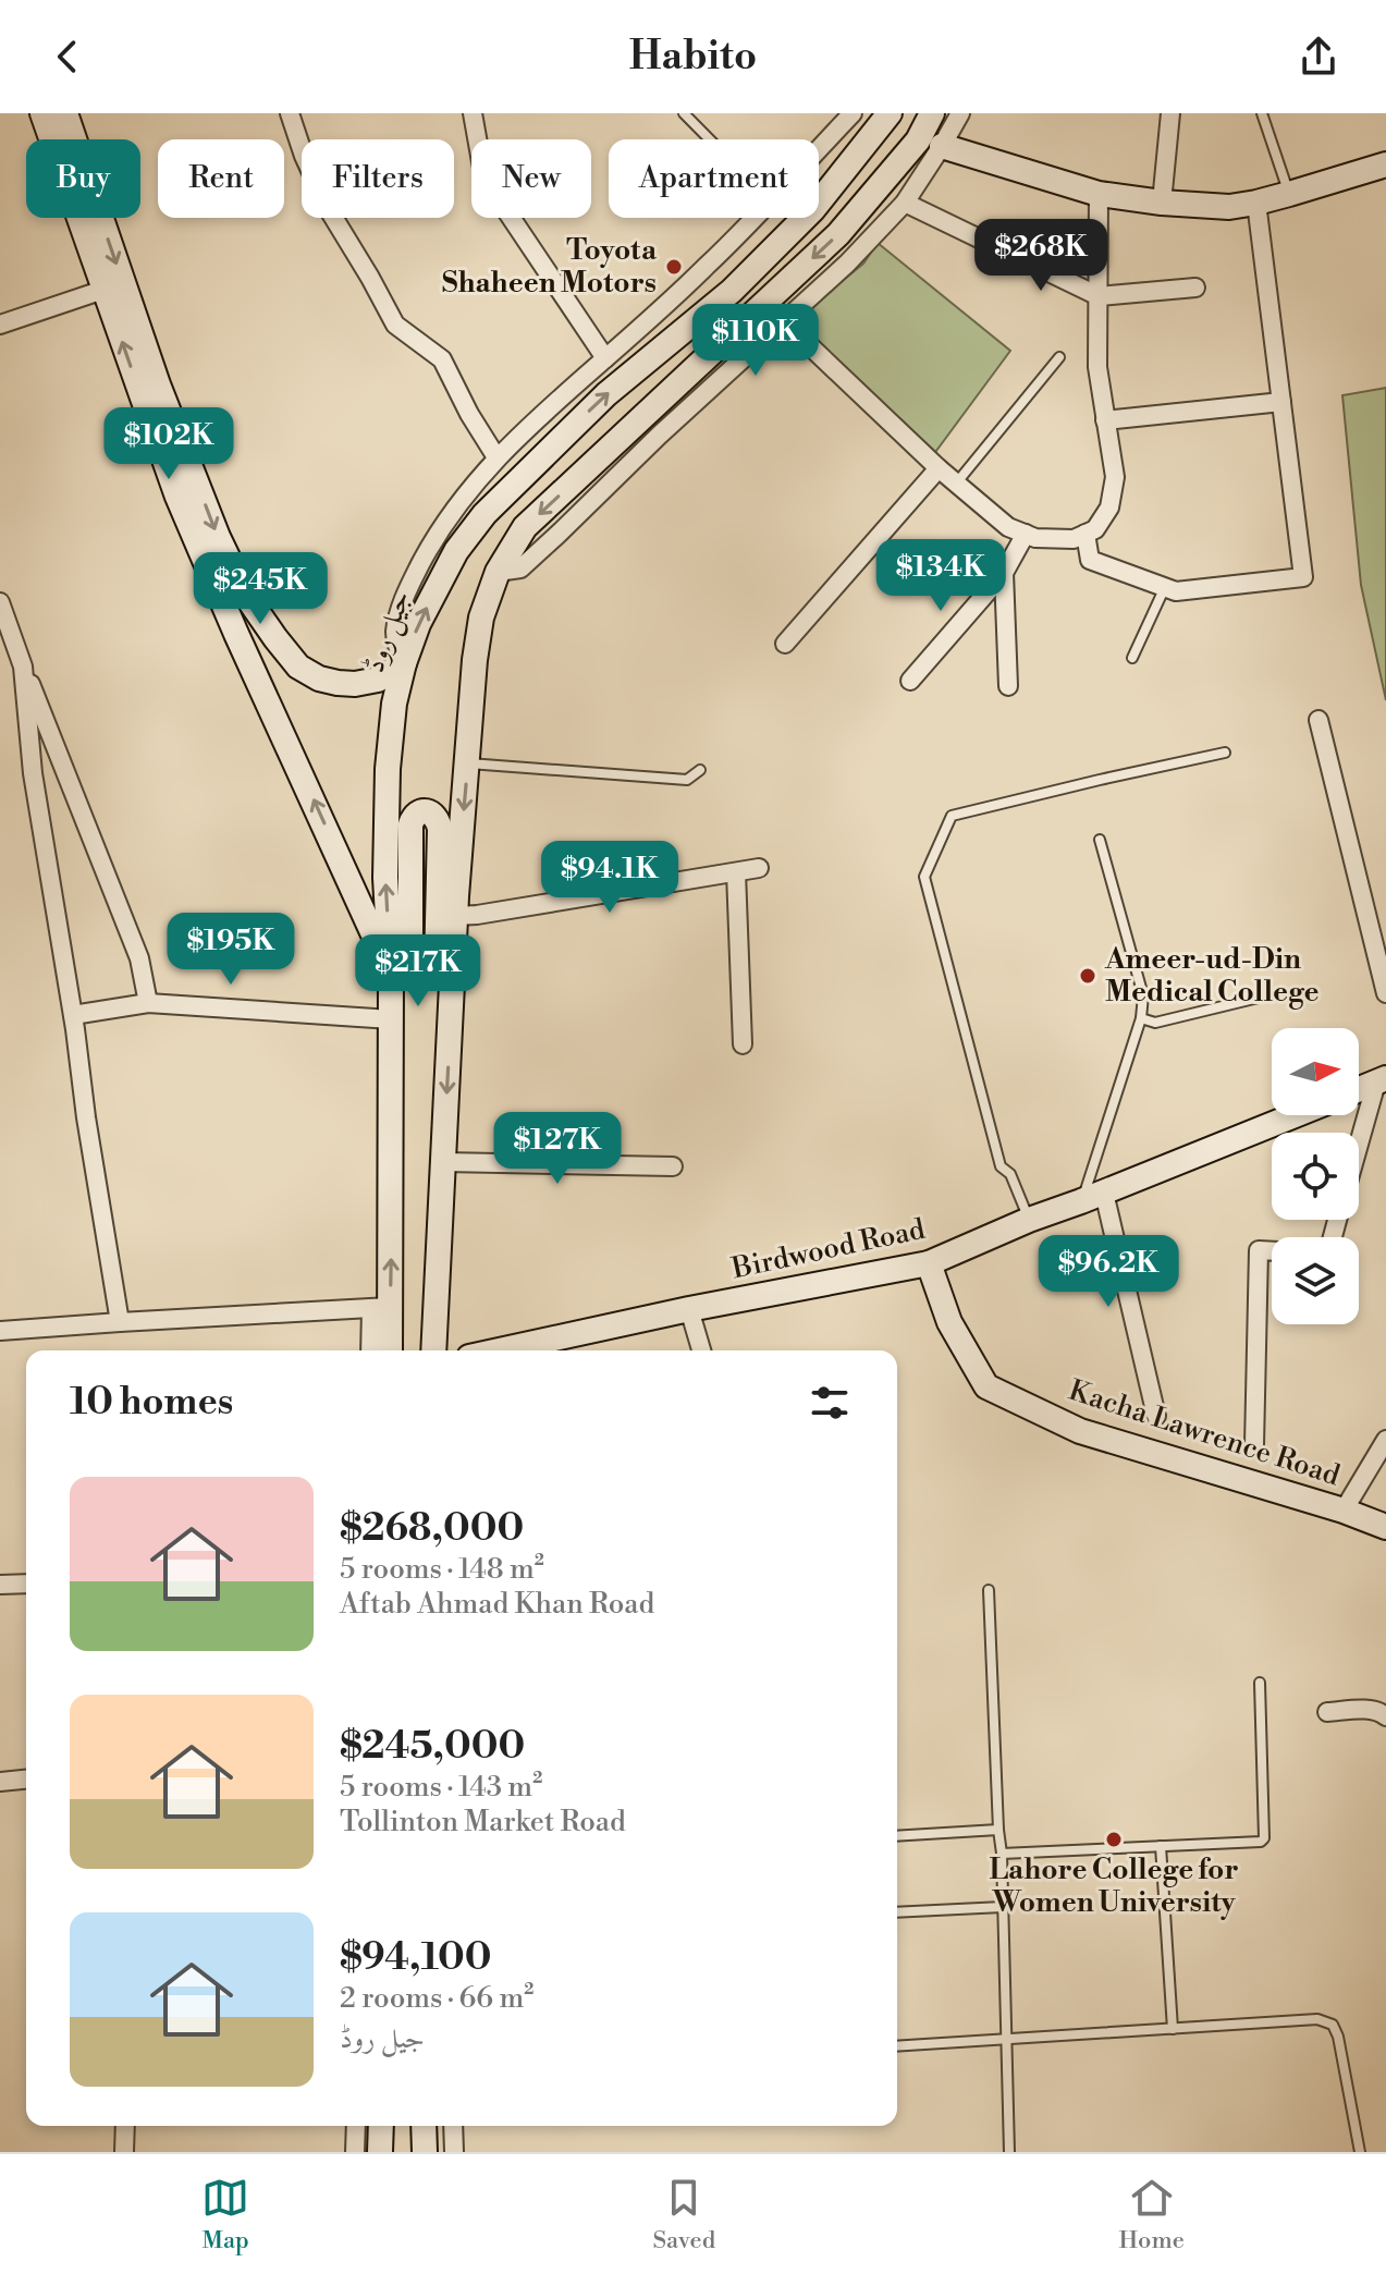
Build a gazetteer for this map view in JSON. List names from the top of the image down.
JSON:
{
  "streets": {
    "main road": ["جیل روڈ", "Birdwood Road", "Kacha Lawrence Road"]
  },
  "crossings": [
    ["Birdwood Road", "Kacha Lawrence Road"]
  ],
  "places": ["Toyota Shaheen Motors", "Ameer-ud-Din Medical College", "Lahore College for Women University"],
  "north": "right",
  "page": {
    "header": "Habito",
    "chip": [
      "Buy",
      "Rent",
      "Filters",
      "New",
      "Apartment"
    ],
    "price": [
      "$268K",
      "$110K",
      "$102K",
      "$134K",
      "$245K",
      "$94.1K",
      "$195K",
      "$217K",
      "$127K",
      "$96.2K"
    ],
    "heading": "10 homes",
    "list": [
      {
        "name": "$268,000",
        "note": "5 rooms · 148 m² · Aftab Ahmad Khan Road"
      },
      {
        "name": "$245,000",
        "note": "5 rooms · 143 m² · Tollinton Market Road"
      },
      {
        "name": "$94,100",
        "note": "2 rooms · 66 m² · جیل روڈ"
      }
    ],
    "tabs": ["Map", "Saved", "Home"]
  }
}
